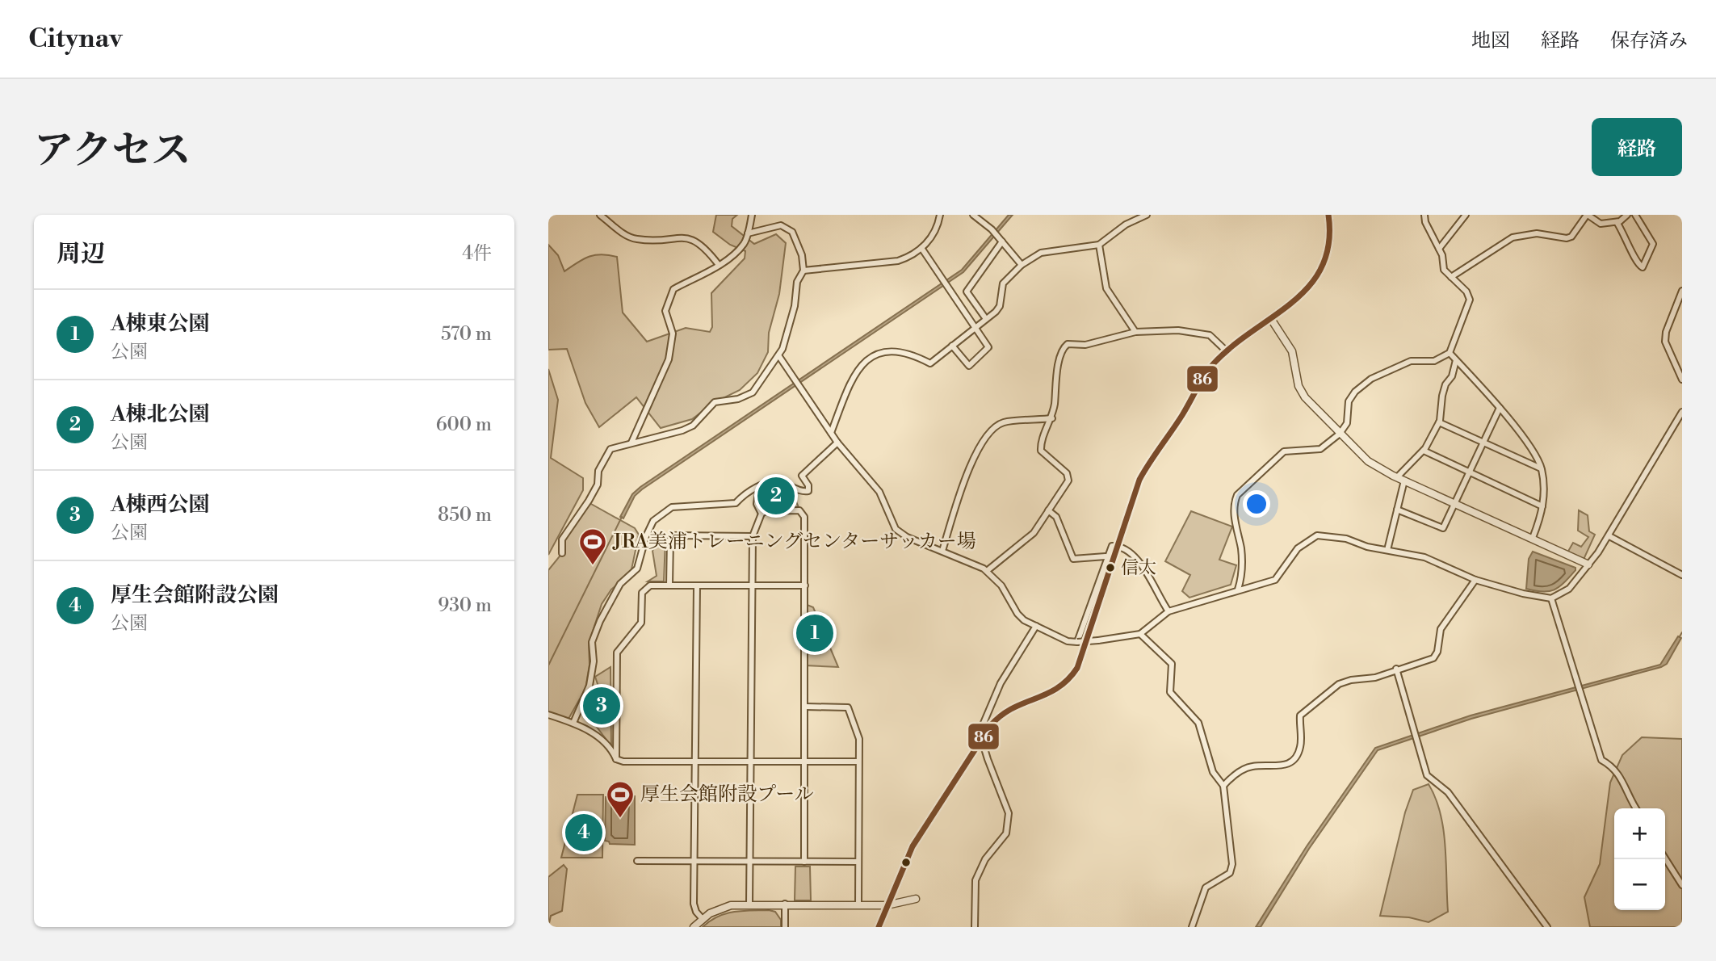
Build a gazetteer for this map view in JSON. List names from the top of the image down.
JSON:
{
  "places": {
    "sports": ["JRA美浦トレーニングセンターサッカー場", "厚生会館附設プール"],
    "other": ["信太"]
  },
  "lines": ["transit line 86"],
  "page": {
    "header": "Citynav",
    "nav": ["地図", "経路", "保存済み"],
    "title": "アクセス",
    "buttons": "経路",
    "heading": ["周辺", "4件"],
    "list": [
      {
        "mark": "1",
        "name": "A棟東公園",
        "note": "公園",
        "value": "570 m"
      },
      {
        "mark": "2",
        "name": "A棟北公園",
        "note": "公園",
        "value": "600 m"
      },
      {
        "mark": "3",
        "name": "A棟西公園",
        "note": "公園",
        "value": "850 m"
      },
      {
        "mark": "4",
        "name": "厚生会館附設公園",
        "note": "公園",
        "value": "930 m"
      }
    ],
    "pins": [
      "2",
      "1",
      "3",
      "4"
    ],
    "map_buttons": ["+", "−"]
  }
}
